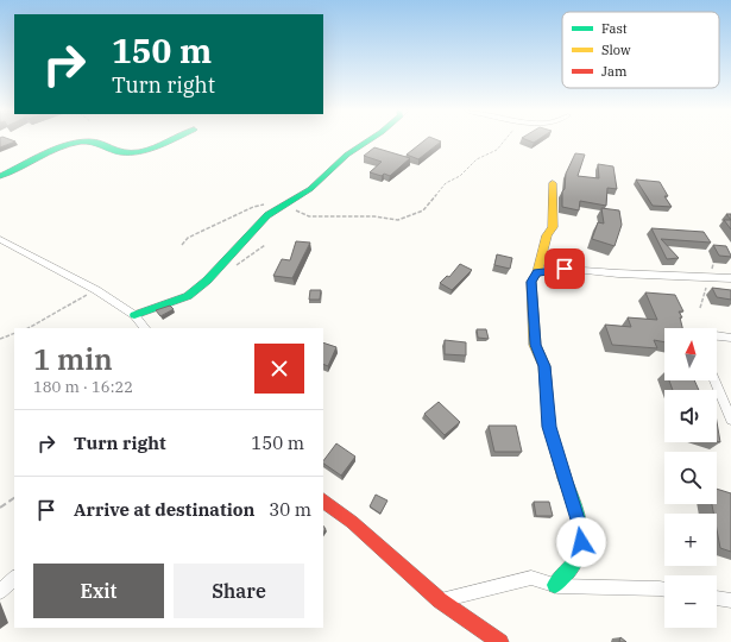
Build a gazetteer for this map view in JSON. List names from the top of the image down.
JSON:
{
  "legend": ["Fast", "Slow", "Jam"],
  "north": "top",
  "page": {
    "turn": ["150 m", "Turn right"],
    "map_buttons": ["+", "−"],
    "heading": ["1 min", "180 m · 16:22"],
    "list": [
      {
        "name": "Turn right",
        "value": "150 m"
      },
      {
        "name": "Arrive at destination",
        "value": "30 m"
      }
    ],
    "buttons": ["Exit", "Share"]
  }
}
